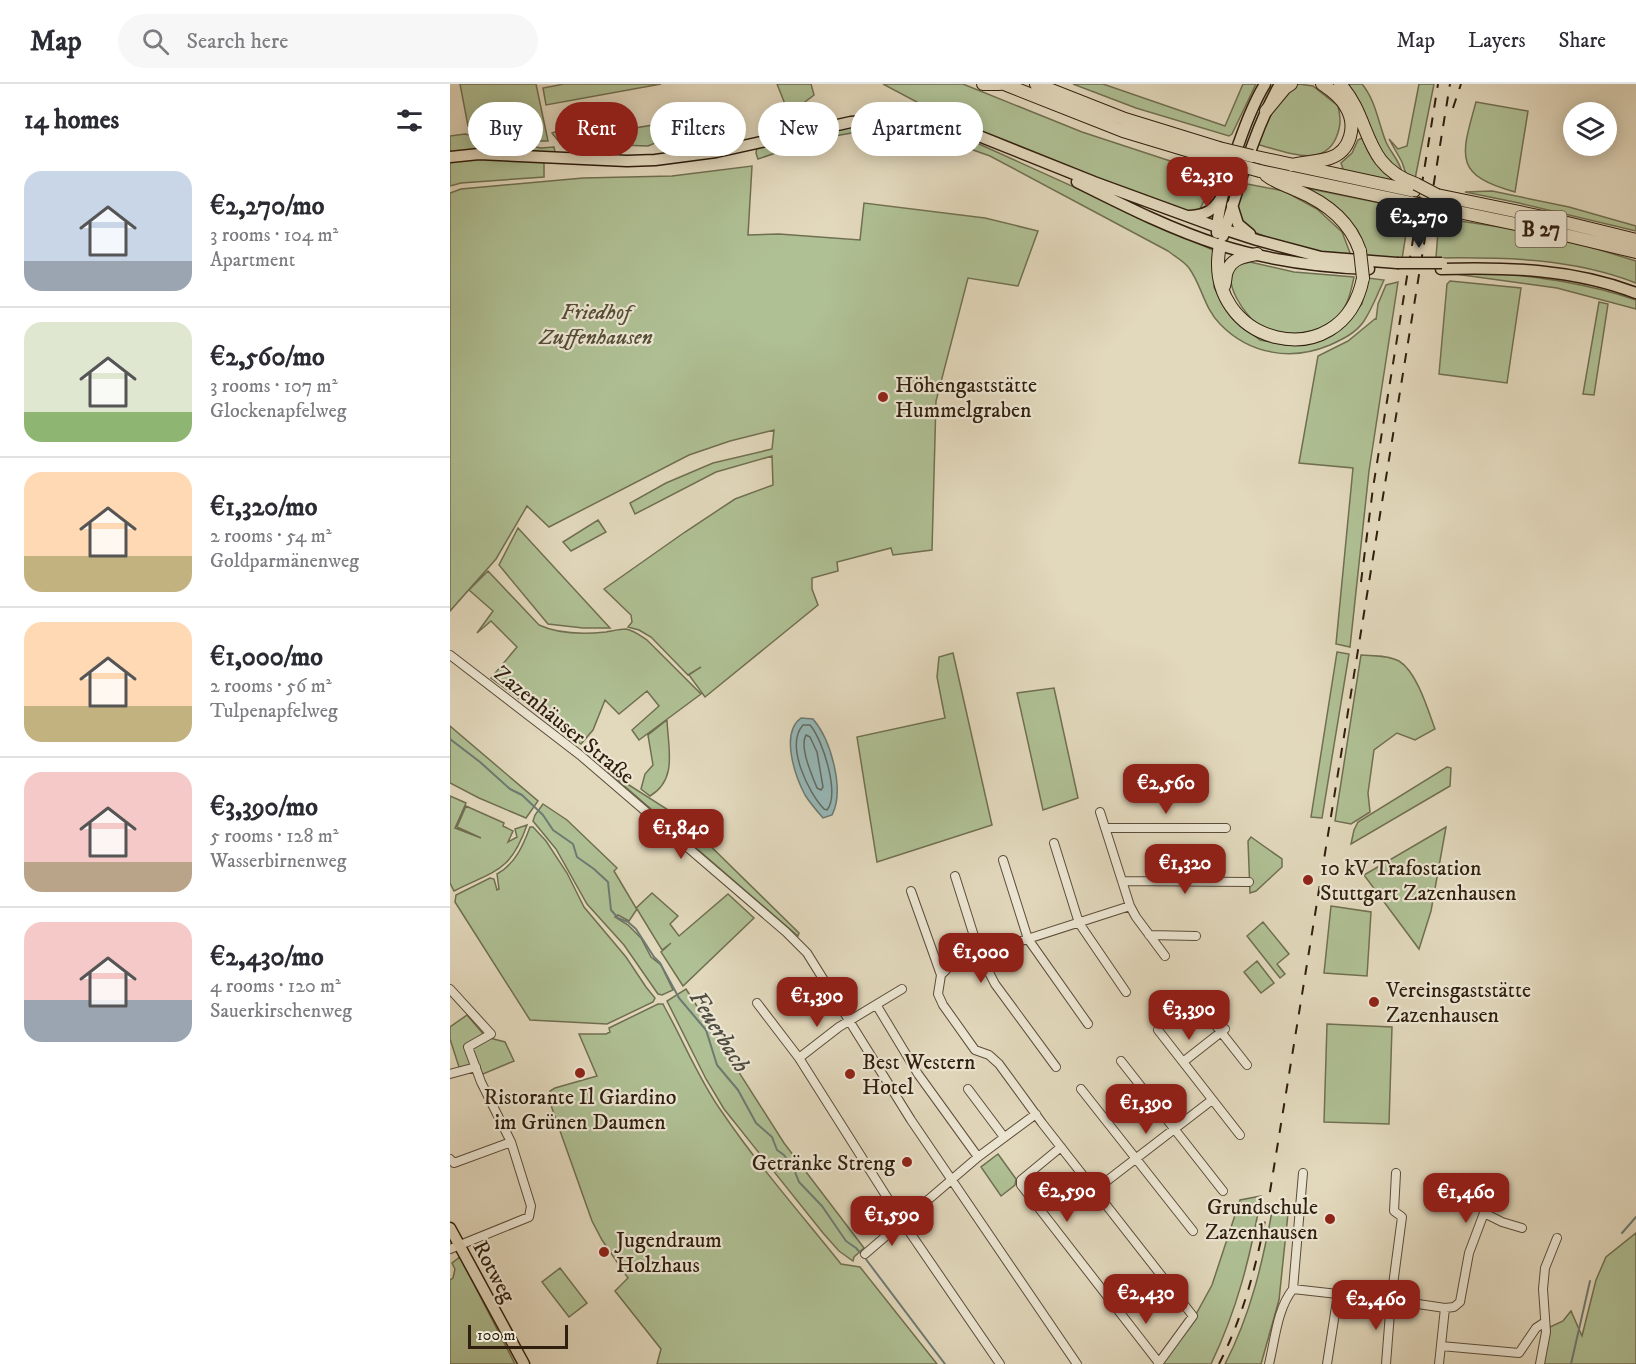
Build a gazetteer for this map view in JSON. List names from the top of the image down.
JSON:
{
  "streets": {
    "highway": ["B 27"],
    "main road": ["Rotweg"],
    "street": ["Zazenhäuser Straße"]
  },
  "water": ["Feuerbach"],
  "parks": ["Friedhof Zuffenhausen"],
  "places": [
    "Höhengaststätte Hummelgraben",
    "10 kV Trafostation Stuttgart Zazenhausen",
    "Vereinsgaststätte Zazenhausen",
    "Ristorante Il Giardino im Grünen Daumen",
    "Best Western Hotel",
    "Getränke Streng",
    "Grundschule Zazenhausen",
    "Jugendraum Holzhaus"
  ],
  "scale_bar": "100 m",
  "page": {
    "header": "Map",
    "search": "Search here",
    "nav": ["Map", "Layers", "Share"],
    "heading": "14 homes",
    "chip": [
      "Buy",
      "Rent",
      "Filters",
      "New",
      "Apartment"
    ],
    "list": [
      {
        "name": "€2,270/mo",
        "note": "3 rooms · 104 m² · Apartment"
      },
      {
        "name": "€2,560/mo",
        "note": "3 rooms · 107 m² · Glockenapfelweg"
      },
      {
        "name": "€1,320/mo",
        "note": "2 rooms · 54 m² · Goldparmänenweg"
      },
      {
        "name": "€1,000/mo",
        "note": "2 rooms · 56 m² · Tulpenapfelweg"
      },
      {
        "name": "€3,390/mo",
        "note": "5 rooms · 128 m² · Wasserbirnenweg"
      },
      {
        "name": "€2,430/mo",
        "note": "4 rooms · 120 m² · Sauerkirschenweg"
      }
    ],
    "price": [
      "€2,310",
      "€2,270",
      "€2,560",
      "€1,840",
      "€1,320",
      "€1,000",
      "€1,390",
      "€3,390",
      "€1,390",
      "€2,590",
      "€1,460",
      "€1,590",
      "€2,430",
      "€2,460"
    ],
    "scale": "100 m"
  }
}
